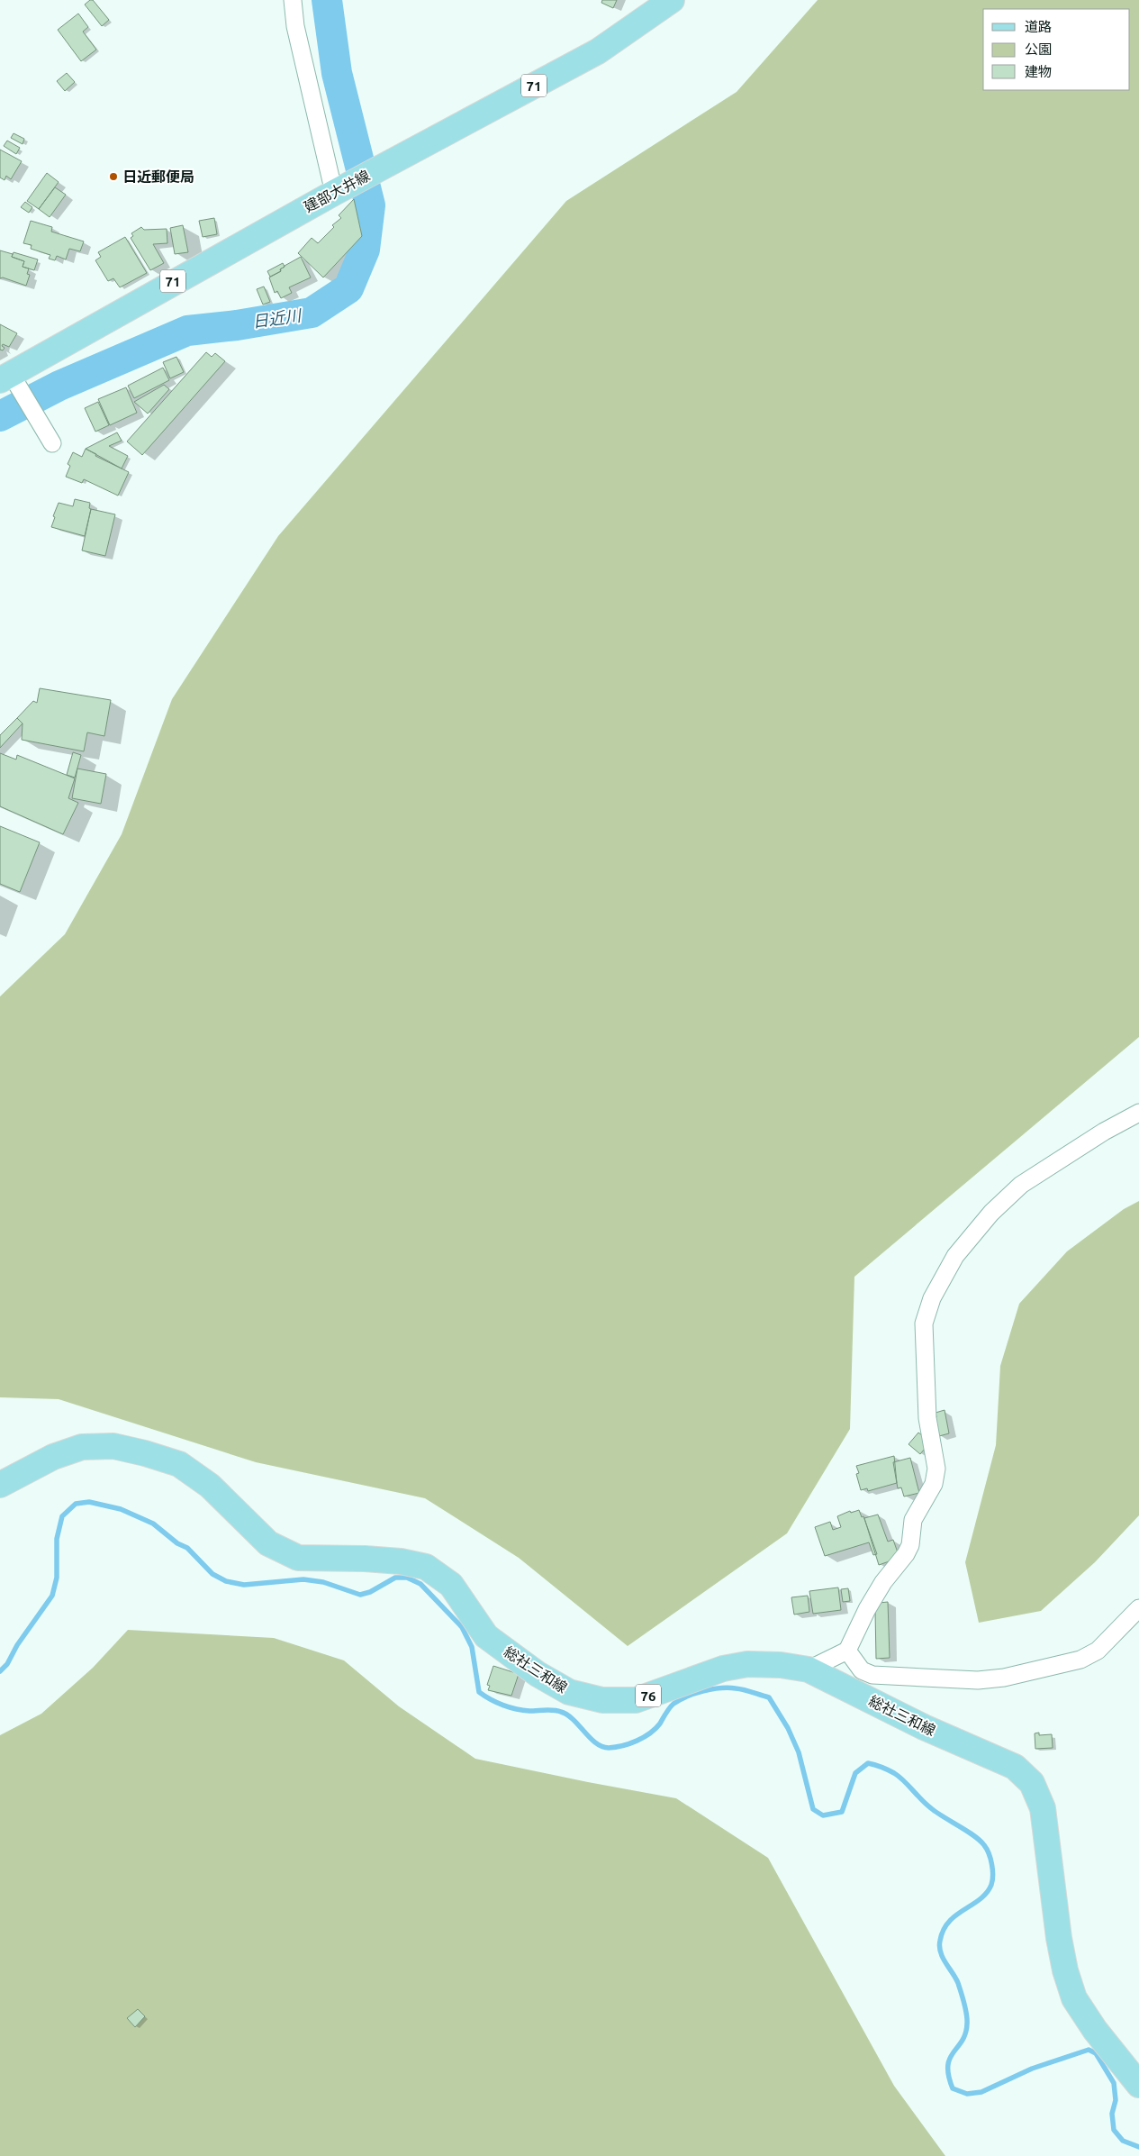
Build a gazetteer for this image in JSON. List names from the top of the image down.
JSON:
{
  "streets": {
    "main road": [
      "71",
      "建部大井線",
      "総社三和線",
      "76"
    ]
  },
  "water": ["日近川"],
  "places": ["日近郵便局"],
  "legend": ["道路", "公園", "建物"]
}
